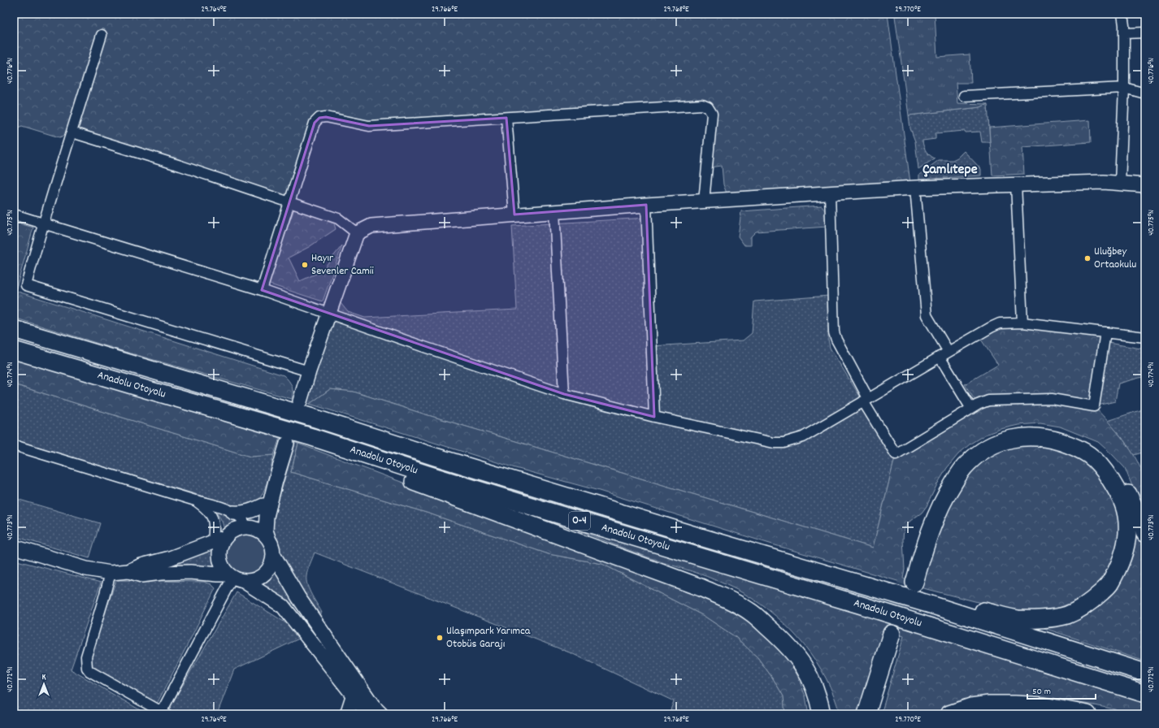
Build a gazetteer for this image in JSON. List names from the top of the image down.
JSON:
{
  "streets": {
    "highway": ["Anadolu Otoyolu", "O-4"]
  },
  "districts": ["Çamlıtepe"],
  "places": ["Uluğbey Ortaokulu", "Hayır Sevenler Camii", "Ulaşımpark Yarımca Otobüs Garajı"],
  "scale_bar": "50 m",
  "north": "top",
  "coordinates": [
    "29.764°E",
    "29.766°E",
    "29.768°E",
    "29.770°E",
    "40.776°N",
    "40.775°N",
    "40.774°N",
    "40.773°N",
    "40.772°N"
  ]
}
